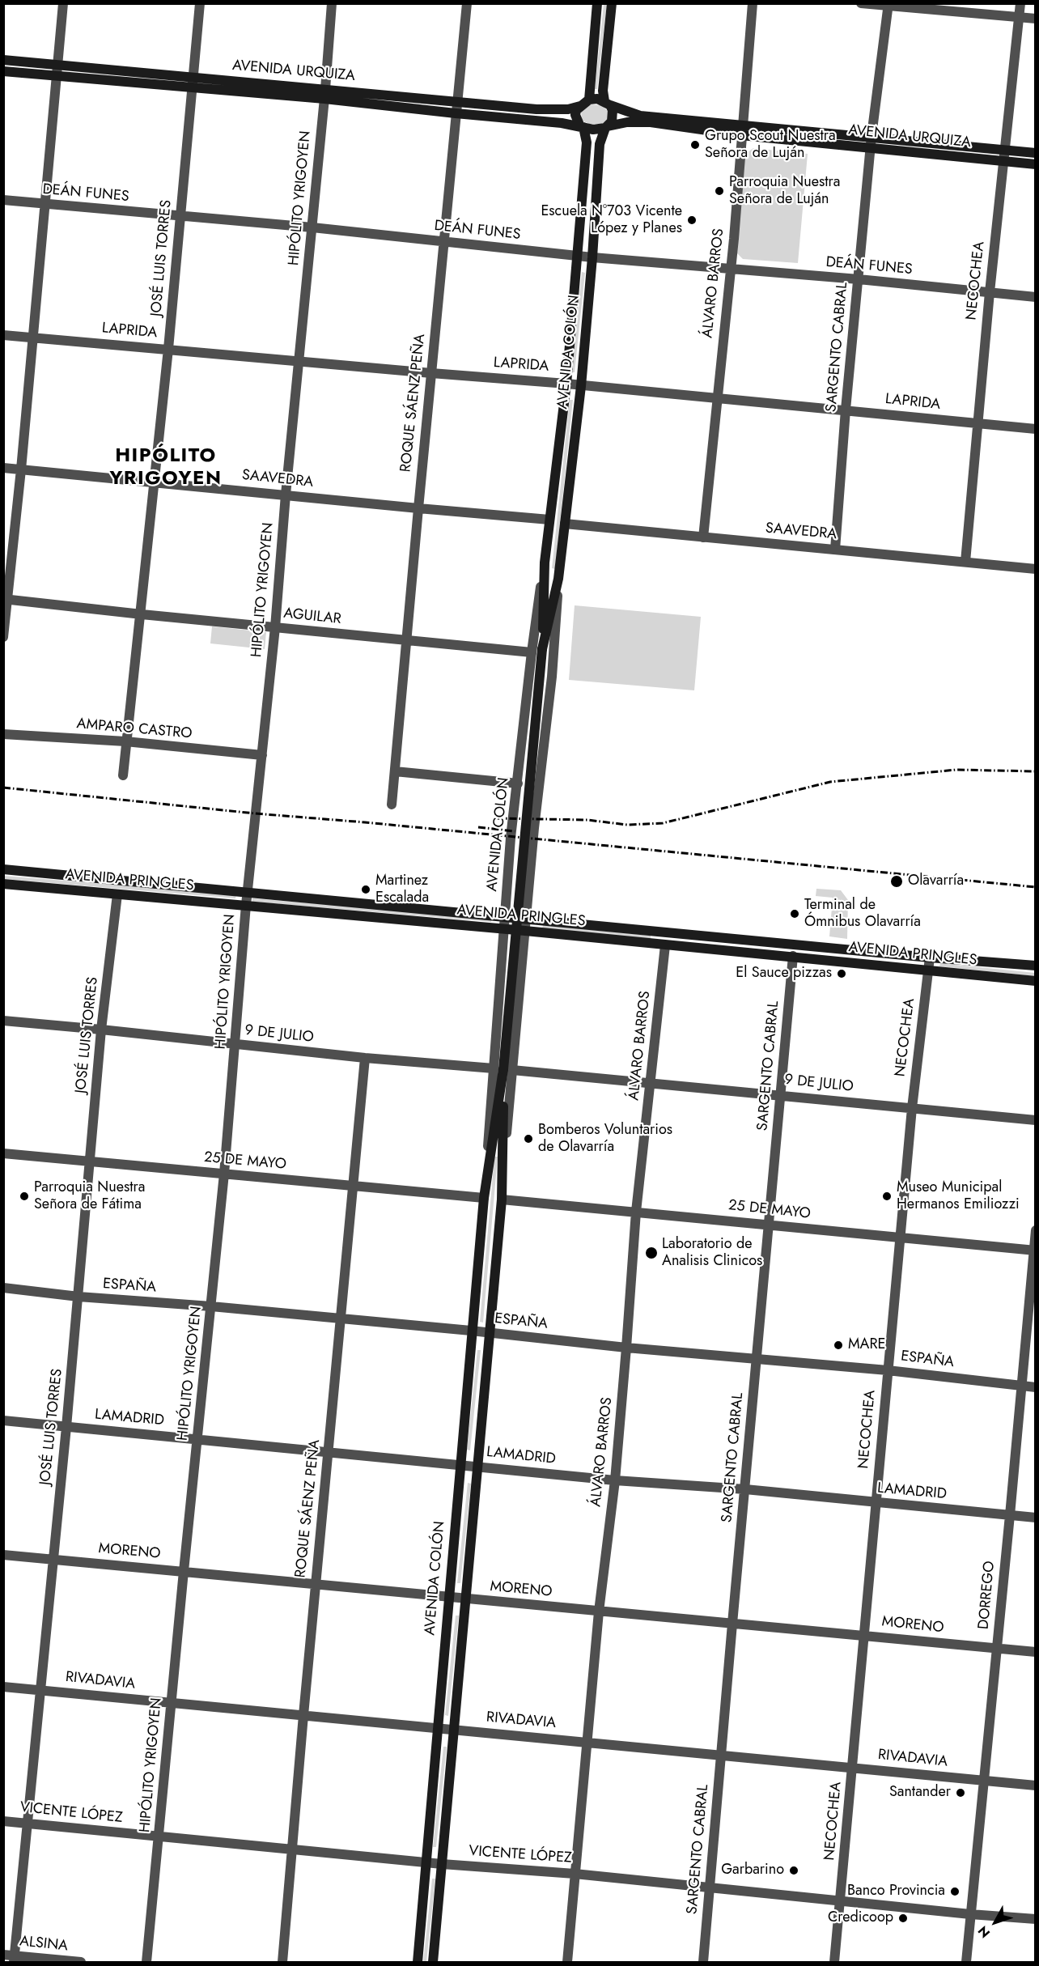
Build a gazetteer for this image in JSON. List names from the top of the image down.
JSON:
{
  "streets": {
    "main road": ["AVENIDA URQUIZA", "AVENIDA COLÓN", "AVENIDA PRINGLES"],
    "street": [
      "DEÁN FUNES",
      "HIPÓLITO YRIGOYEN",
      "JOSÉ LUIS TORRES",
      "NECOCHEA",
      "ÁLVARO BARROS",
      "LAPRIDA",
      "SARGENTO CABRAL",
      "ROQUE SÁENZ PEÑA",
      "SAAVEDRA",
      "AGUILAR",
      "AMPARO CASTRO",
      "9 DE JULIO",
      "25 DE MAYO",
      "ESPAÑA",
      "LAMADRID",
      "MORENO",
      "DORREGO",
      "RIVADAVIA",
      "VICENTE LÓPEZ",
      "ALSINA"
    ]
  },
  "crossings": [
    ["AVENIDA URQUIZA", "HIPÓLITO YRIGOYEN"],
    ["AVENIDA URQUIZA", "JOSÉ LUIS TORRES"],
    ["AVENIDA URQUIZA", "NECOCHEA"],
    ["AVENIDA URQUIZA", "ÁLVARO BARROS"],
    ["AVENIDA URQUIZA", "SARGENTO CABRAL"],
    ["AVENIDA URQUIZA", "AVENIDA COLÓN"],
    ["AVENIDA URQUIZA", "ROQUE SÁENZ PEÑA"],
    ["DEÁN FUNES", "HIPÓLITO YRIGOYEN"],
    ["DEÁN FUNES", "JOSÉ LUIS TORRES"],
    ["DEÁN FUNES", "NECOCHEA"],
    ["DEÁN FUNES", "ÁLVARO BARROS"],
    ["DEÁN FUNES", "SARGENTO CABRAL"],
    ["DEÁN FUNES", "AVENIDA COLÓN"],
    ["DEÁN FUNES", "ROQUE SÁENZ PEÑA"],
    ["HIPÓLITO YRIGOYEN", "LAPRIDA"],
    ["HIPÓLITO YRIGOYEN", "SAAVEDRA"],
    ["HIPÓLITO YRIGOYEN", "AGUILAR"],
    ["HIPÓLITO YRIGOYEN", "AMPARO CASTRO"],
    ["HIPÓLITO YRIGOYEN", "AVENIDA PRINGLES"],
    ["HIPÓLITO YRIGOYEN", "9 DE JULIO"],
    ["HIPÓLITO YRIGOYEN", "25 DE MAYO"],
    ["HIPÓLITO YRIGOYEN", "ESPAÑA"],
    ["HIPÓLITO YRIGOYEN", "LAMADRID"],
    ["HIPÓLITO YRIGOYEN", "MORENO"],
    ["HIPÓLITO YRIGOYEN", "RIVADAVIA"],
    ["HIPÓLITO YRIGOYEN", "VICENTE LÓPEZ"],
    ["JOSÉ LUIS TORRES", "LAPRIDA"],
    ["JOSÉ LUIS TORRES", "SAAVEDRA"],
    ["JOSÉ LUIS TORRES", "AGUILAR"],
    ["JOSÉ LUIS TORRES", "AMPARO CASTRO"],
    ["JOSÉ LUIS TORRES", "AVENIDA PRINGLES"],
    ["JOSÉ LUIS TORRES", "9 DE JULIO"],
    ["JOSÉ LUIS TORRES", "25 DE MAYO"],
    ["JOSÉ LUIS TORRES", "ESPAÑA"],
    ["JOSÉ LUIS TORRES", "LAMADRID"],
    ["JOSÉ LUIS TORRES", "MORENO"],
    ["JOSÉ LUIS TORRES", "RIVADAVIA"],
    ["JOSÉ LUIS TORRES", "VICENTE LÓPEZ"],
    ["JOSÉ LUIS TORRES", "ALSINA"],
    ["NECOCHEA", "LAPRIDA"],
    ["NECOCHEA", "SAAVEDRA"],
    ["NECOCHEA", "AVENIDA PRINGLES"],
    ["NECOCHEA", "9 DE JULIO"],
    ["NECOCHEA", "25 DE MAYO"],
    ["NECOCHEA", "ESPAÑA"],
    ["NECOCHEA", "LAMADRID"],
    ["NECOCHEA", "MORENO"],
    ["NECOCHEA", "RIVADAVIA"],
    ["NECOCHEA", "VICENTE LÓPEZ"],
    ["ÁLVARO BARROS", "LAPRIDA"],
    ["ÁLVARO BARROS", "SAAVEDRA"],
    ["ÁLVARO BARROS", "AVENIDA PRINGLES"],
    ["ÁLVARO BARROS", "9 DE JULIO"],
    ["ÁLVARO BARROS", "25 DE MAYO"],
    ["ÁLVARO BARROS", "ESPAÑA"],
    ["ÁLVARO BARROS", "LAMADRID"],
    ["ÁLVARO BARROS", "MORENO"],
    ["ÁLVARO BARROS", "RIVADAVIA"],
    ["ÁLVARO BARROS", "VICENTE LÓPEZ"],
    ["LAPRIDA", "SARGENTO CABRAL"],
    ["LAPRIDA", "AVENIDA COLÓN"],
    ["LAPRIDA", "ROQUE SÁENZ PEÑA"],
    ["SARGENTO CABRAL", "SAAVEDRA"],
    ["SARGENTO CABRAL", "AVENIDA PRINGLES"],
    ["SARGENTO CABRAL", "9 DE JULIO"],
    ["SARGENTO CABRAL", "25 DE MAYO"],
    ["SARGENTO CABRAL", "ESPAÑA"],
    ["SARGENTO CABRAL", "LAMADRID"],
    ["SARGENTO CABRAL", "MORENO"],
    ["SARGENTO CABRAL", "RIVADAVIA"],
    ["SARGENTO CABRAL", "VICENTE LÓPEZ"],
    ["AVENIDA COLÓN", "SAAVEDRA"],
    ["AVENIDA COLÓN", "AGUILAR"],
    ["AVENIDA COLÓN", "AVENIDA PRINGLES"],
    ["AVENIDA COLÓN", "9 DE JULIO"],
    ["AVENIDA COLÓN", "25 DE MAYO"],
    ["AVENIDA COLÓN", "ESPAÑA"],
    ["AVENIDA COLÓN", "LAMADRID"],
    ["AVENIDA COLÓN", "MORENO"],
    ["AVENIDA COLÓN", "RIVADAVIA"],
    ["AVENIDA COLÓN", "VICENTE LÓPEZ"],
    ["ROQUE SÁENZ PEÑA", "SAAVEDRA"],
    ["ROQUE SÁENZ PEÑA", "AGUILAR"],
    ["ROQUE SÁENZ PEÑA", "9 DE JULIO"],
    ["ROQUE SÁENZ PEÑA", "25 DE MAYO"],
    ["ROQUE SÁENZ PEÑA", "ESPAÑA"],
    ["ROQUE SÁENZ PEÑA", "LAMADRID"],
    ["ROQUE SÁENZ PEÑA", "MORENO"],
    ["ROQUE SÁENZ PEÑA", "RIVADAVIA"],
    ["ROQUE SÁENZ PEÑA", "VICENTE LÓPEZ"],
    ["25 DE MAYO", "DORREGO"],
    ["ESPAÑA", "DORREGO"],
    ["LAMADRID", "DORREGO"],
    ["MORENO", "DORREGO"],
    ["DORREGO", "RIVADAVIA"],
    ["DORREGO", "VICENTE LÓPEZ"]
  ],
  "districts": ["HIPÓLITO YRIGOYEN"],
  "places": [
    "Grupo Scout Nuestra Señora de Luján",
    "Parroquia Nuestra Señora de Luján",
    "Escuela N°703 Vicente López y Planes",
    "Olavarría",
    "Martinez Escalada",
    "Terminal de Ómnibus Olavarría",
    "El Sauce pizzas",
    "Bomberos Voluntarios de Olavarría",
    "Parroquia Nuestra Señora de Fátima",
    "Museo Municipal Hermanos Emiliozzi",
    "Laboratorio de Analisis Clinicos",
    "MARE",
    "Santander",
    "Garbarino",
    "Banco Provincia",
    "Credicoop"
  ],
  "north": "bottom left"
}
